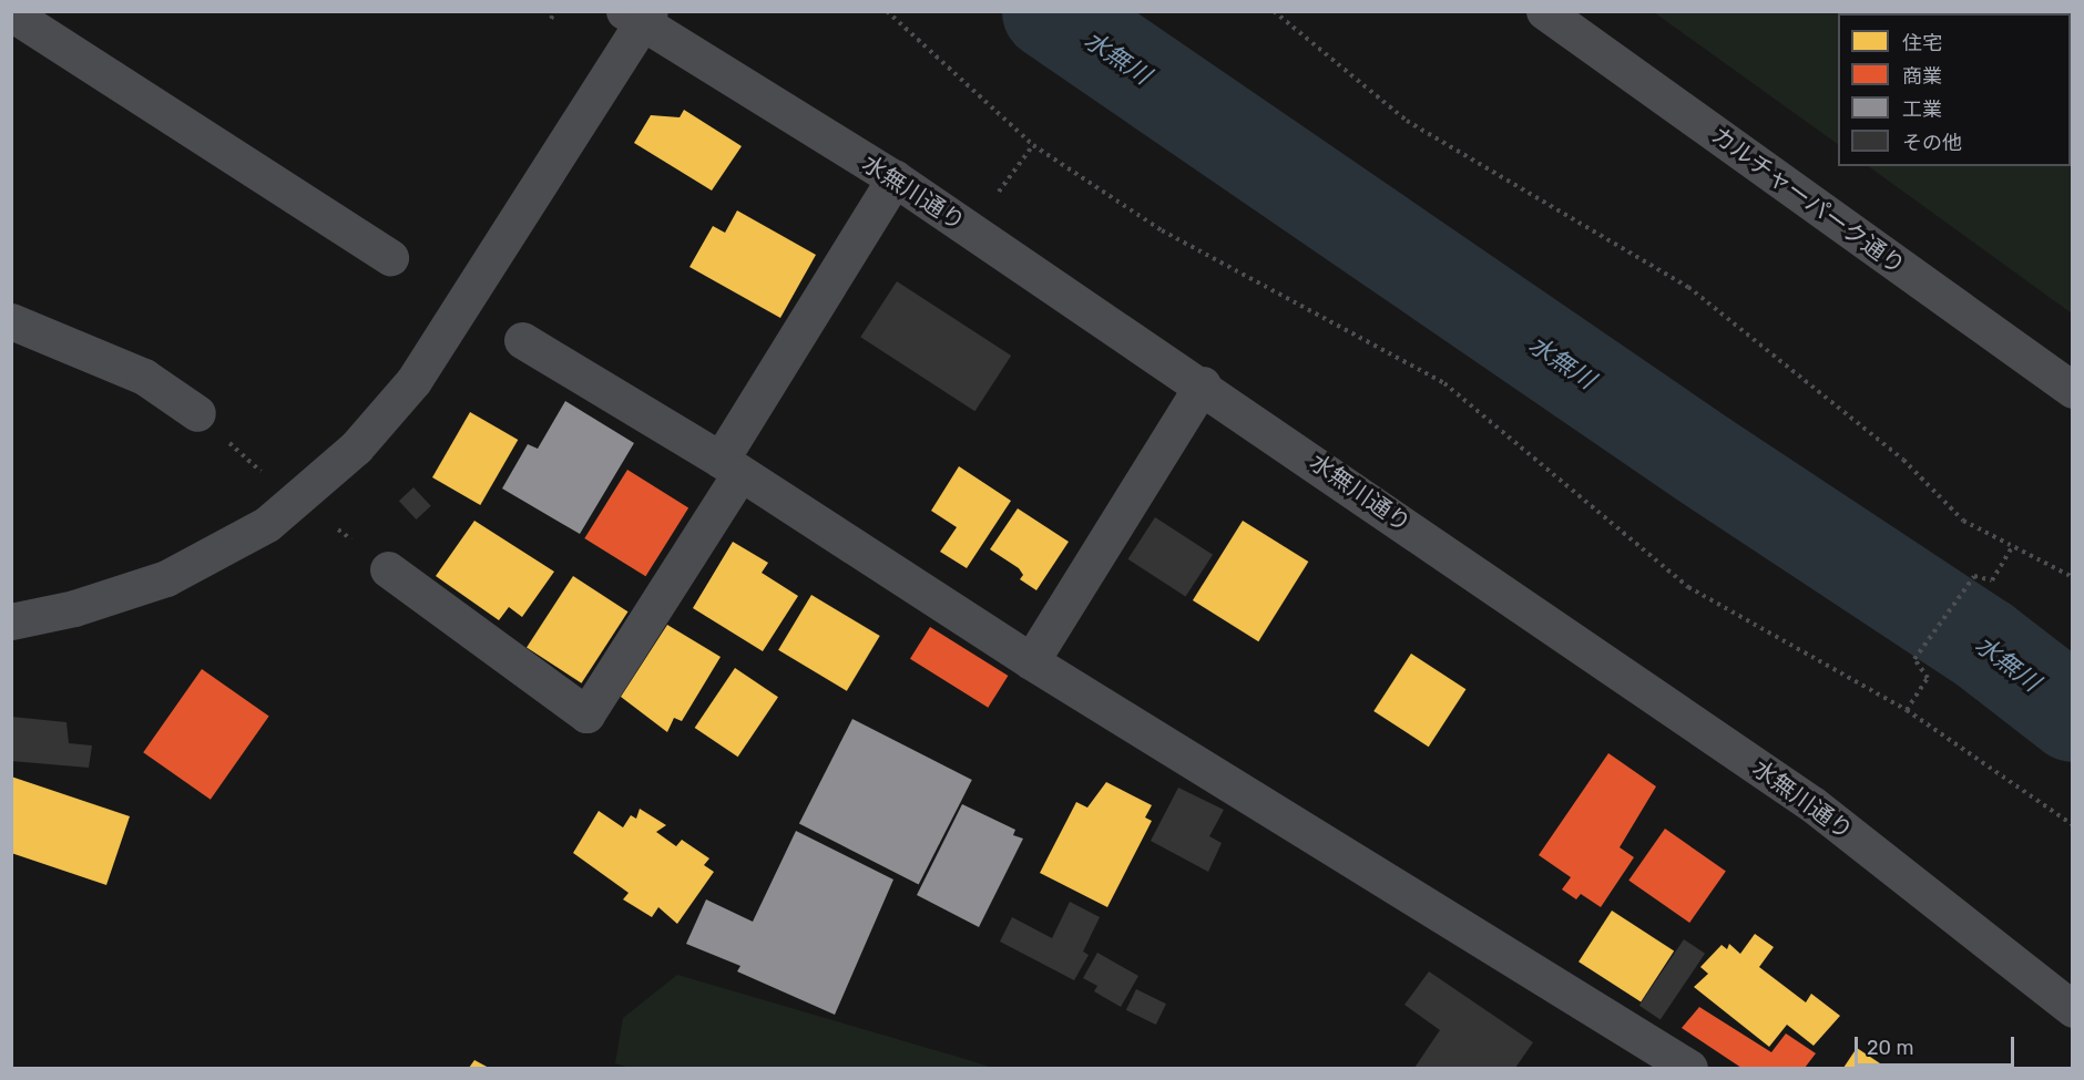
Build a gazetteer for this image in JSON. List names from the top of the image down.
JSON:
{
  "streets": {
    "street": ["水無川通り", "カルチャーパーク通り"]
  },
  "water": ["水無川"],
  "legend": [
    "住宅",
    "商業",
    "工業",
    "その他"
  ],
  "scale_bar": "20 m"
}
